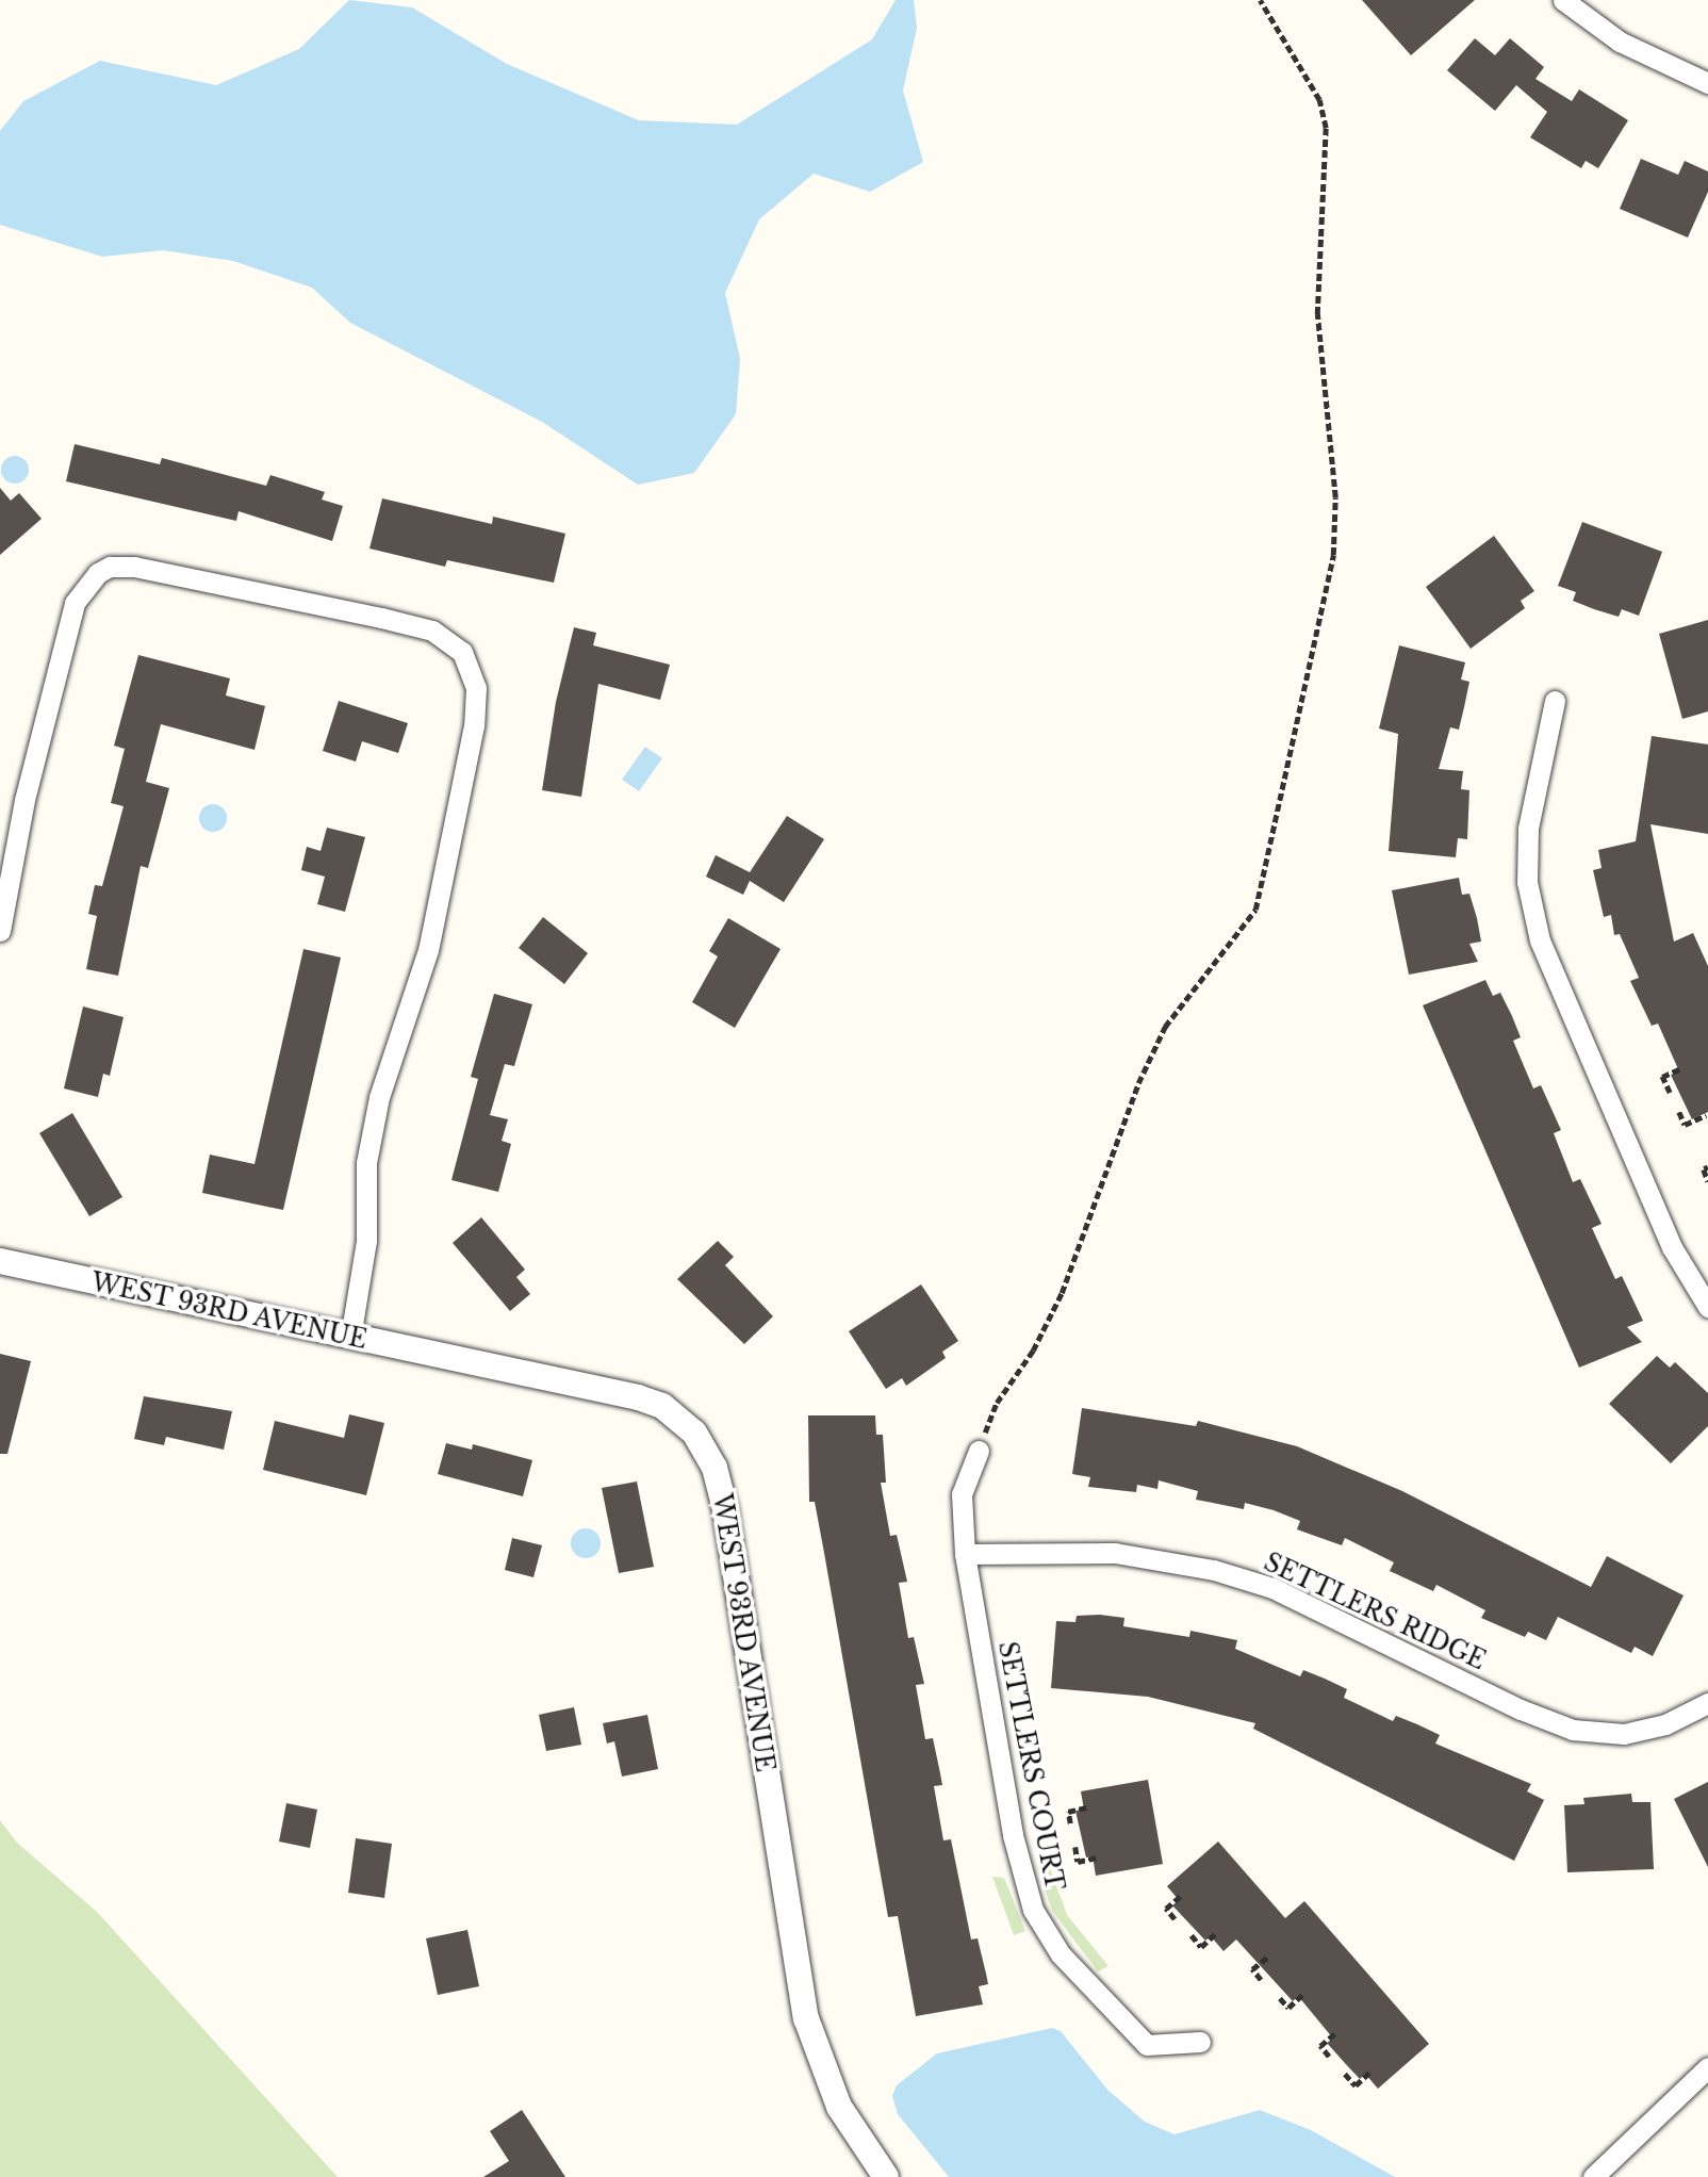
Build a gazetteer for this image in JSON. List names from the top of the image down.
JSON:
{
  "streets": {
    "street": ["WEST 93RD AVENUE", "SETTLERS RIDGE", "SETTLERS COURT"]
  },
  "crossings": [
    ["SETTLERS RIDGE", "SETTLERS COURT"]
  ]
}
